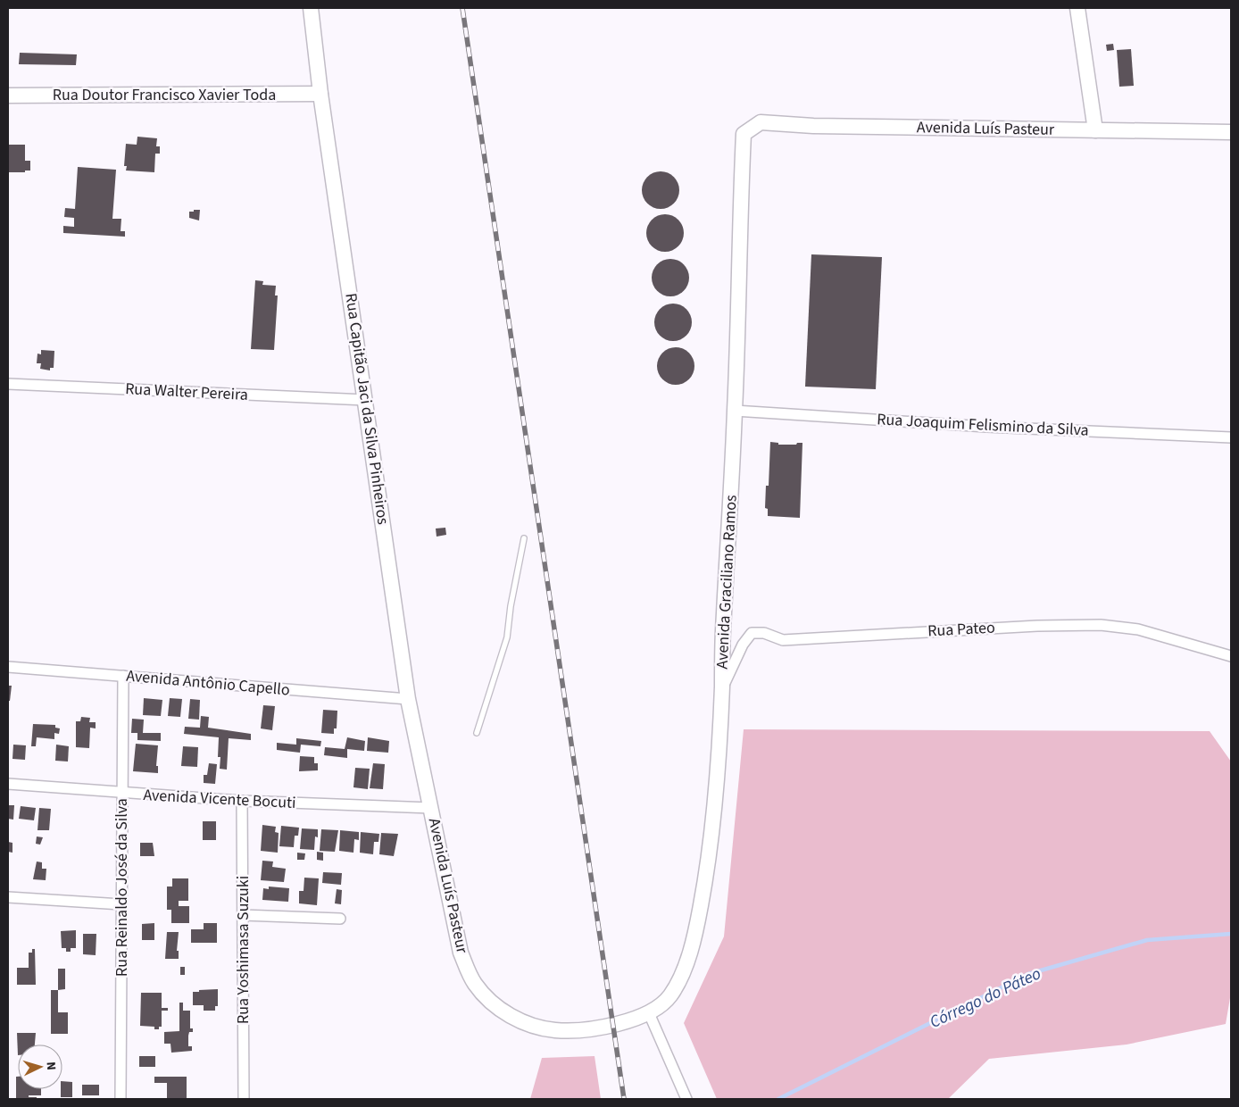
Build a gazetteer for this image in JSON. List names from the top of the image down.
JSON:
{
  "streets": {
    "street": [
      "Rua Doutor Francisco Xavier Toda",
      "Avenida Luís Pasteur",
      "Rua Walter Pereira",
      "Rua Capitão Jaci da Silva Pinheiros",
      "Rua Joaquim Felismino da Silva",
      "Avenida Graciliano Ramos",
      "Rua Pateo",
      "Avenida Antônio Capello",
      "Avenida Vicente Bocuti",
      "Rua Reinaldo José da Silva",
      "Rua Yoshimasa Suzuki"
    ]
  },
  "crossings": [
    ["Rua Doutor Francisco Xavier Toda", "Rua Capitão Jaci da Silva Pinheiros"],
    ["Avenida Luís Pasteur", "Rua Capitão Jaci da Silva Pinheiros"],
    ["Avenida Luís Pasteur", "Avenida Graciliano Ramos"],
    ["Avenida Luís Pasteur", "Avenida Vicente Bocuti"],
    ["Rua Walter Pereira", "Rua Capitão Jaci da Silva Pinheiros"],
    ["Rua Capitão Jaci da Silva Pinheiros", "Avenida Antônio Capello"],
    ["Rua Capitão Jaci da Silva Pinheiros", "Avenida Vicente Bocuti"],
    ["Rua Joaquim Felismino da Silva", "Avenida Graciliano Ramos"],
    ["Avenida Graciliano Ramos", "Rua Pateo"],
    ["Avenida Antônio Capello", "Rua Reinaldo José da Silva"],
    ["Avenida Vicente Bocuti", "Rua Reinaldo José da Silva"],
    ["Avenida Vicente Bocuti", "Rua Yoshimasa Suzuki"]
  ],
  "water": ["Córrego do Páteo"],
  "north": "right"
}
